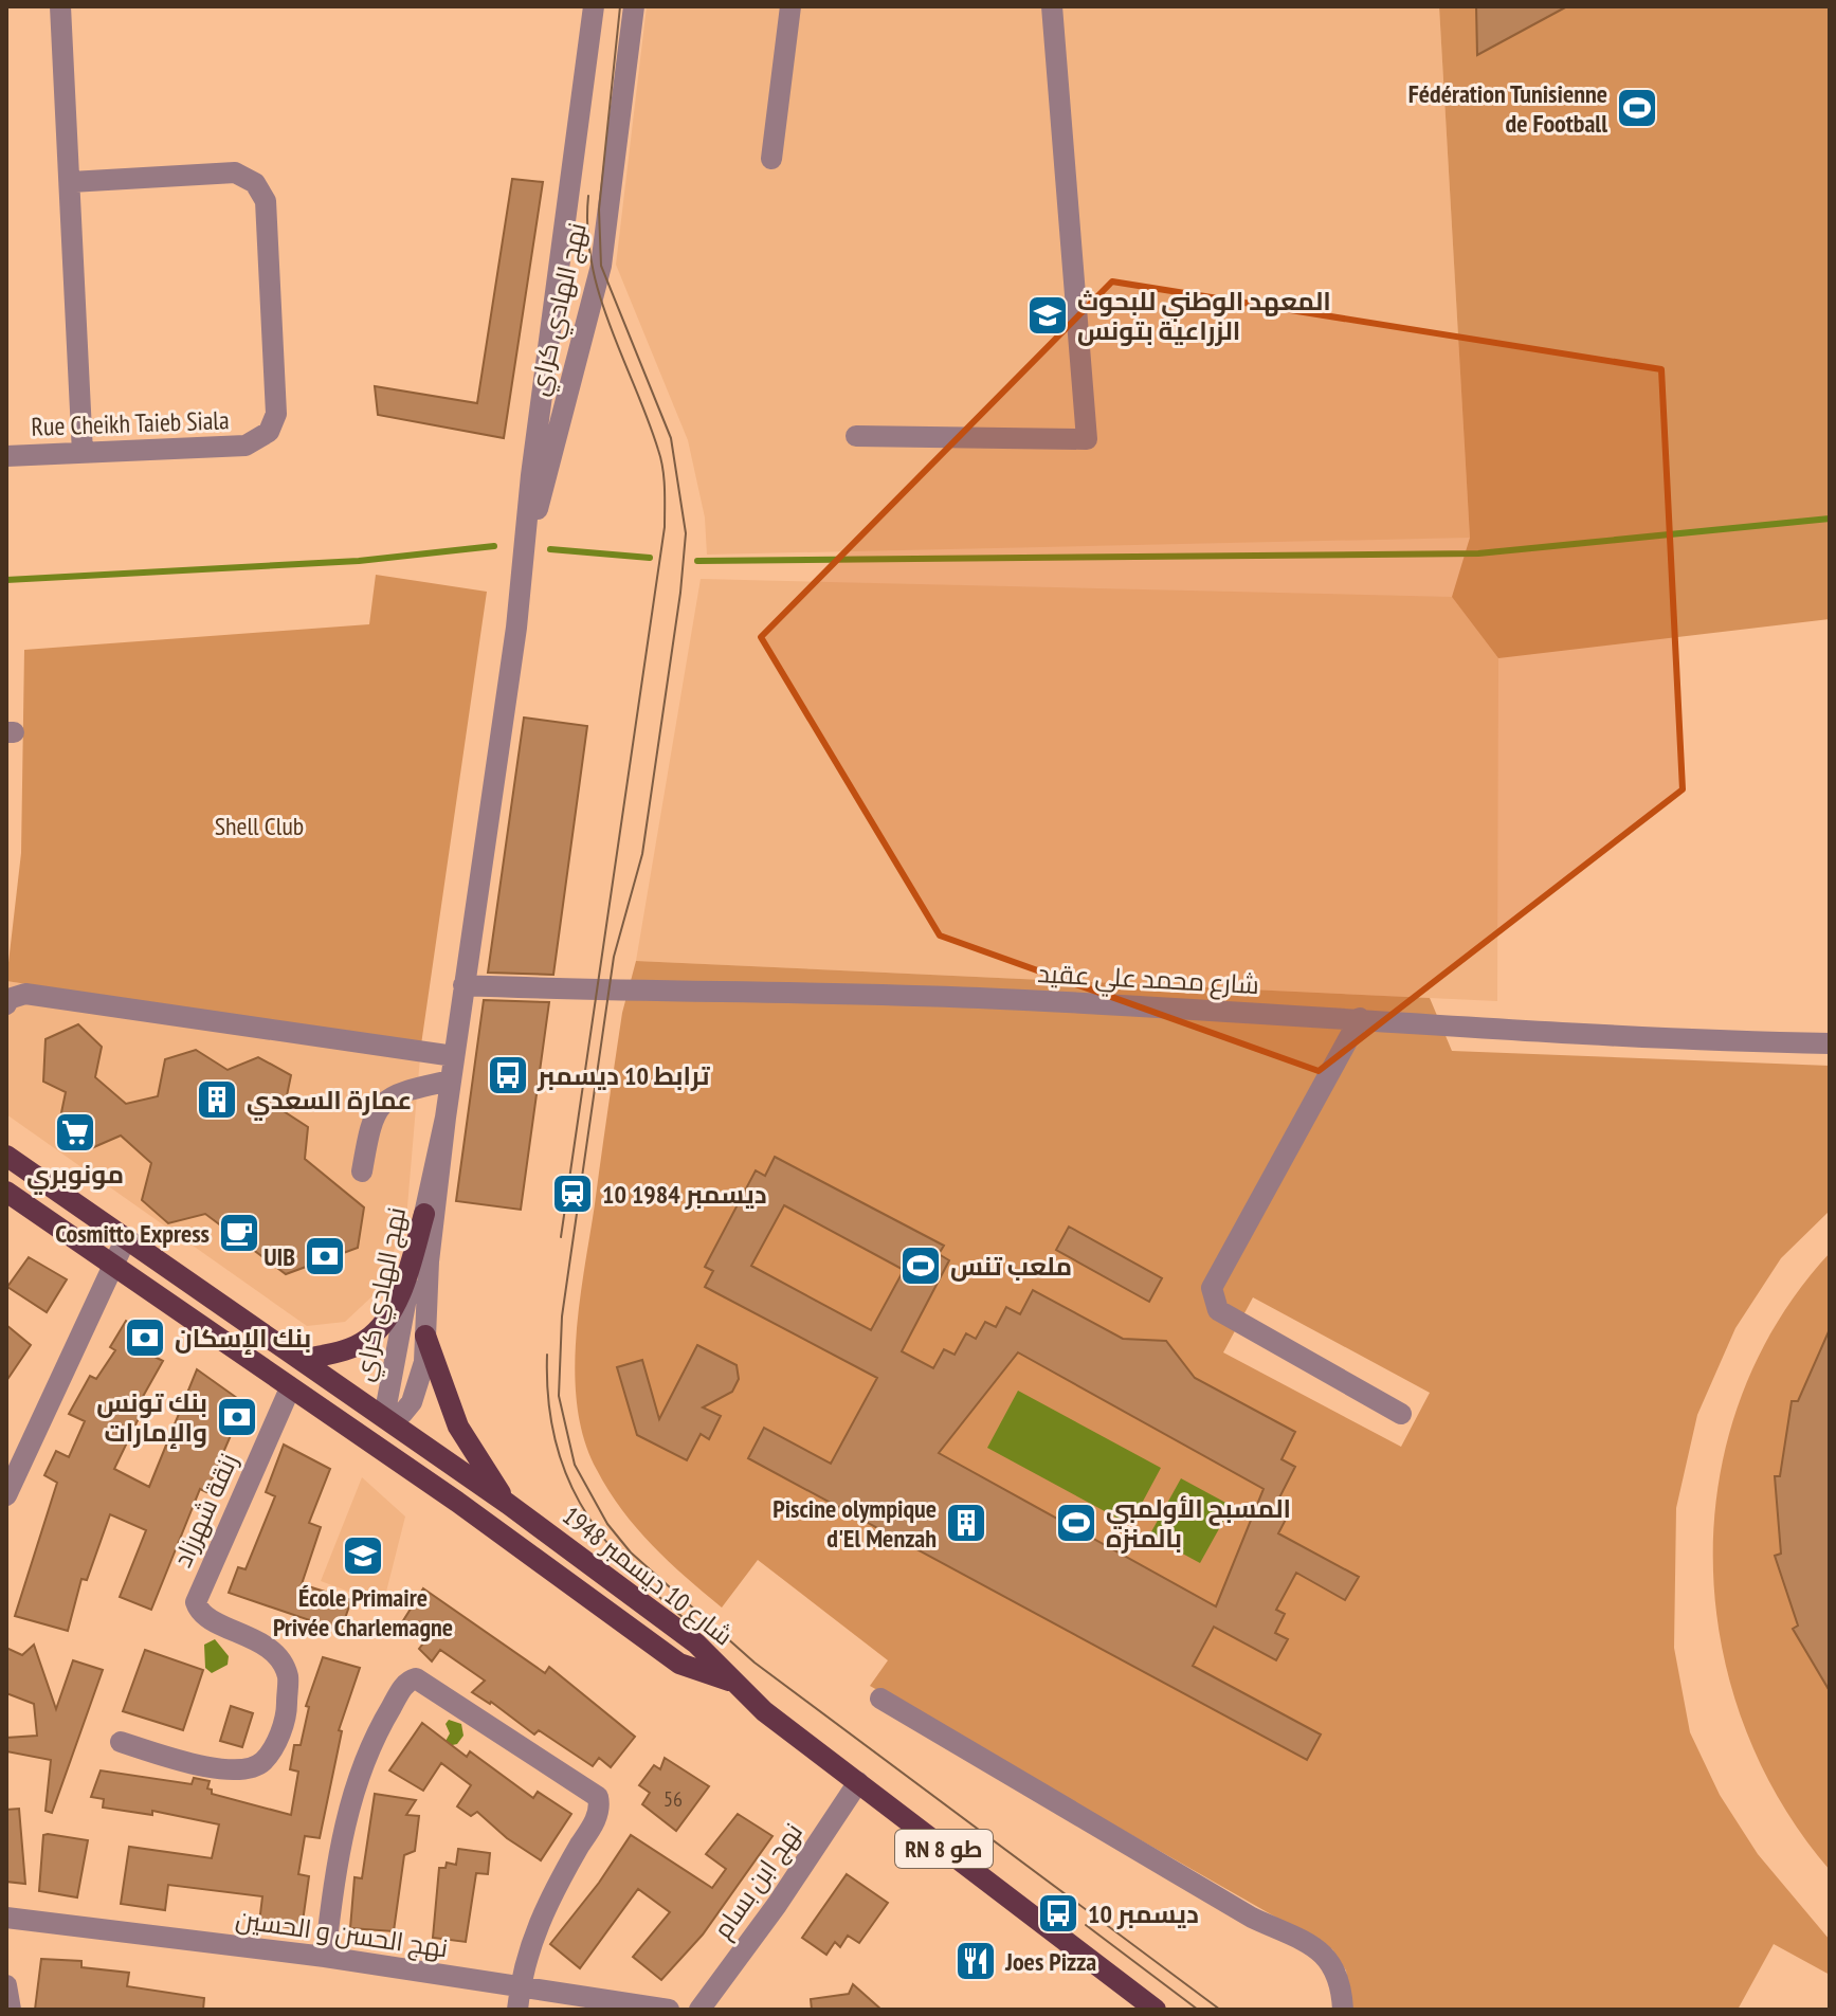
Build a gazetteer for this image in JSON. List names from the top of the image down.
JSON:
{
  "streets": {
    "main road": ["شارع 10 ديسمبر 1948", "RN 8 طو"],
    "street": [
      "نهج الهادي كراي",
      "Rue Cheikh Taieb Siala",
      "شارع محمد علي عقيد",
      "زنقة شهرزاد",
      "نهج ابن بسام",
      "نهج الحسن و الحسين"
    ]
  },
  "crossings": [
    ["نهج الهادي كراي", "شارع محمد علي عقيد"],
    ["نهج الهادي كراي", "شارع 10 ديسمبر 1948"],
    ["زنقة شهرزاد", "شارع 10 ديسمبر 1948"],
    ["شارع 10 ديسمبر 1948", "RN 8 طو"],
    ["RN 8 طو", "نهج ابن بسام"]
  ],
  "parks": ["Shell Club"],
  "places": {
    "sports": ["Fédération Tunisienne de Football", "ملعب تنس", "المسبح الأولمبي بالمنزه"],
    "school or university": ["المعهد الوطني للبحوث الزراعية بتونس", "École Primaire Privée Charlemagne"],
    "bus stop": ["ترابط 10 ديسمبر", "10 ديسمبر"],
    "building": ["عمارة السعدي", "Piscine olympique d'El Menzah"],
    "supermarket": ["مونوبري"],
    "station": ["10 ديسمبر 1984"],
    "cafe": ["Cosmitto Express"],
    "bank": ["UIB", "بنك الإسكان", "بنك تونس والإمارات"],
    "restaurant": ["Joes Pizza"]
  },
  "house_numbers": ["56"]
}
